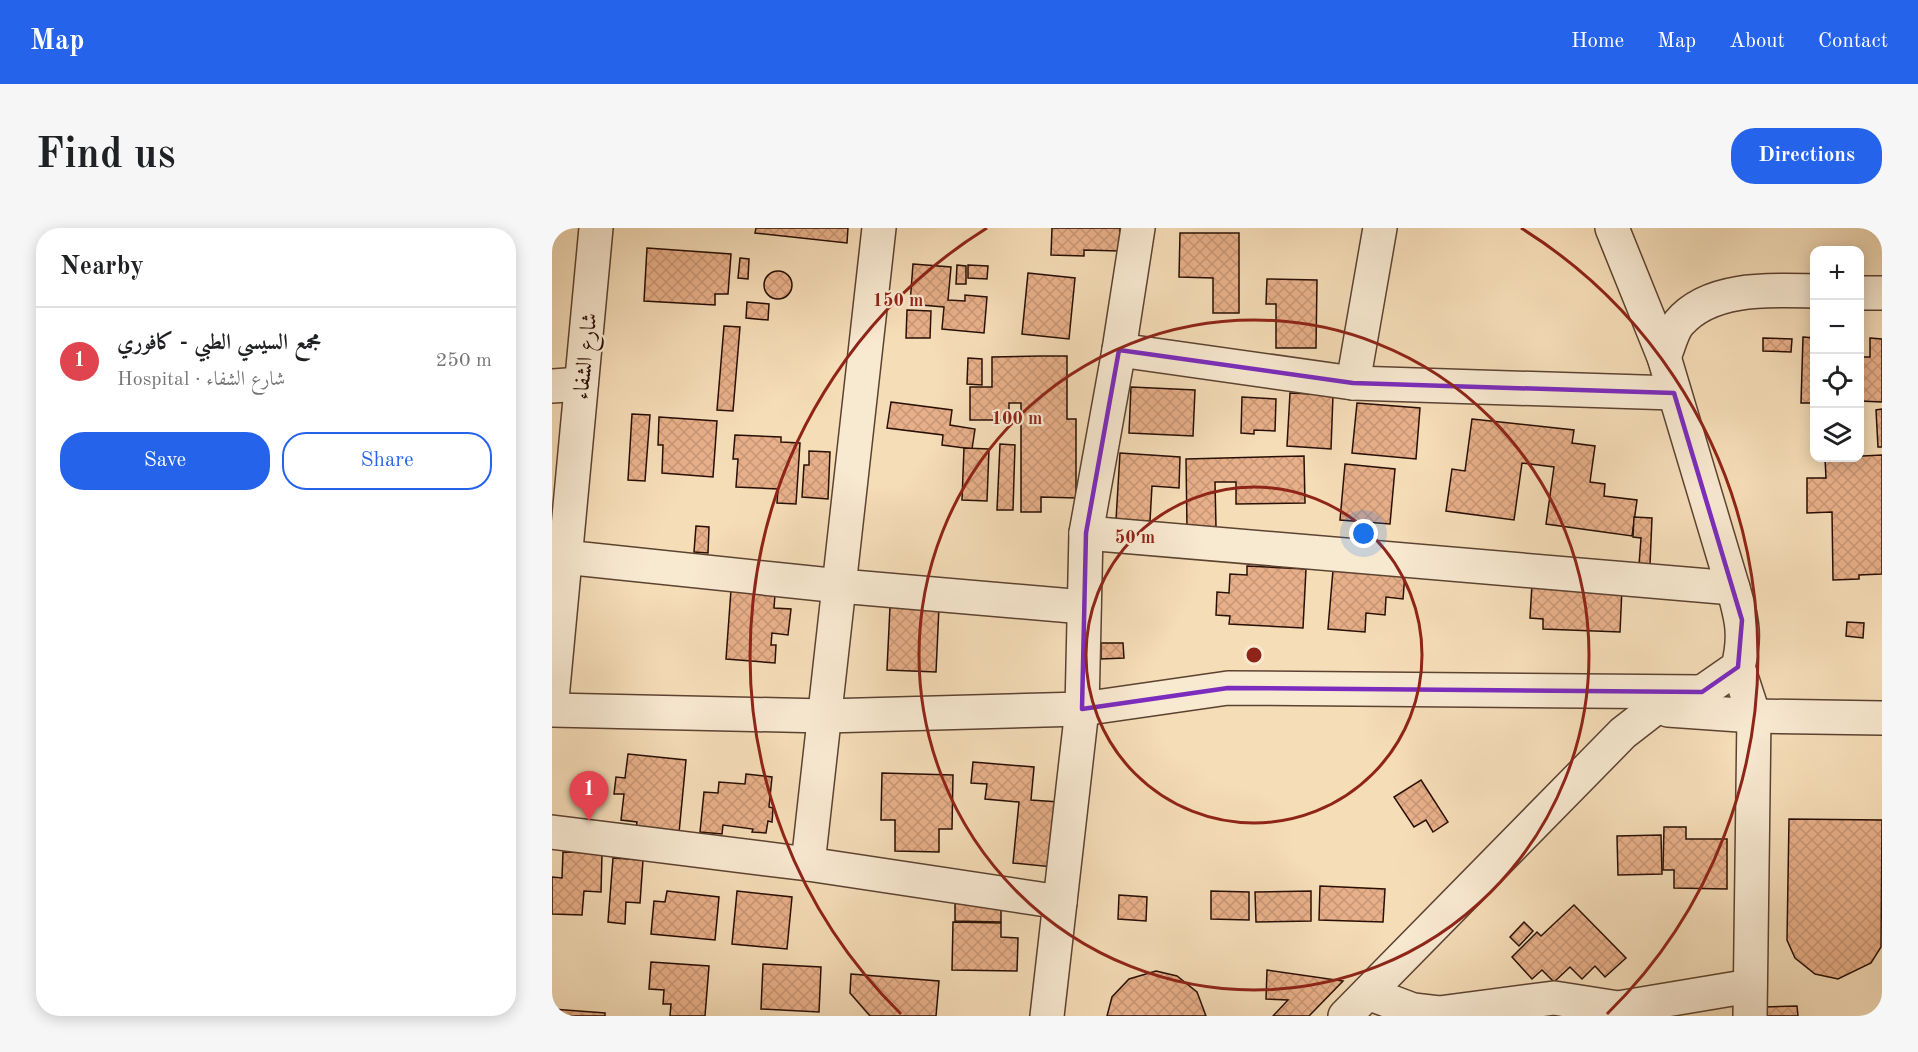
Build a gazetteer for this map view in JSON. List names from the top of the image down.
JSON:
{
  "streets": {
    "street": ["شارع الشفاء"]
  },
  "page": {
    "header": "Map",
    "nav": [
      "Home",
      "Map",
      "About",
      "Contact"
    ],
    "buttons": [
      "Directions",
      ["Save", "Share"]
    ],
    "title": "Find us",
    "heading": "Nearby",
    "map_buttons": ["+", "−"],
    "list": [
      {
        "mark": "1",
        "name": "مجمع السيسي الطبي - كافوري",
        "note": "Hospital · شارع الشفاء",
        "value": "250 m"
      }
    ],
    "pins": "1"
  },
  "rings": ["150 m", "100 m", "50 m"]
}
